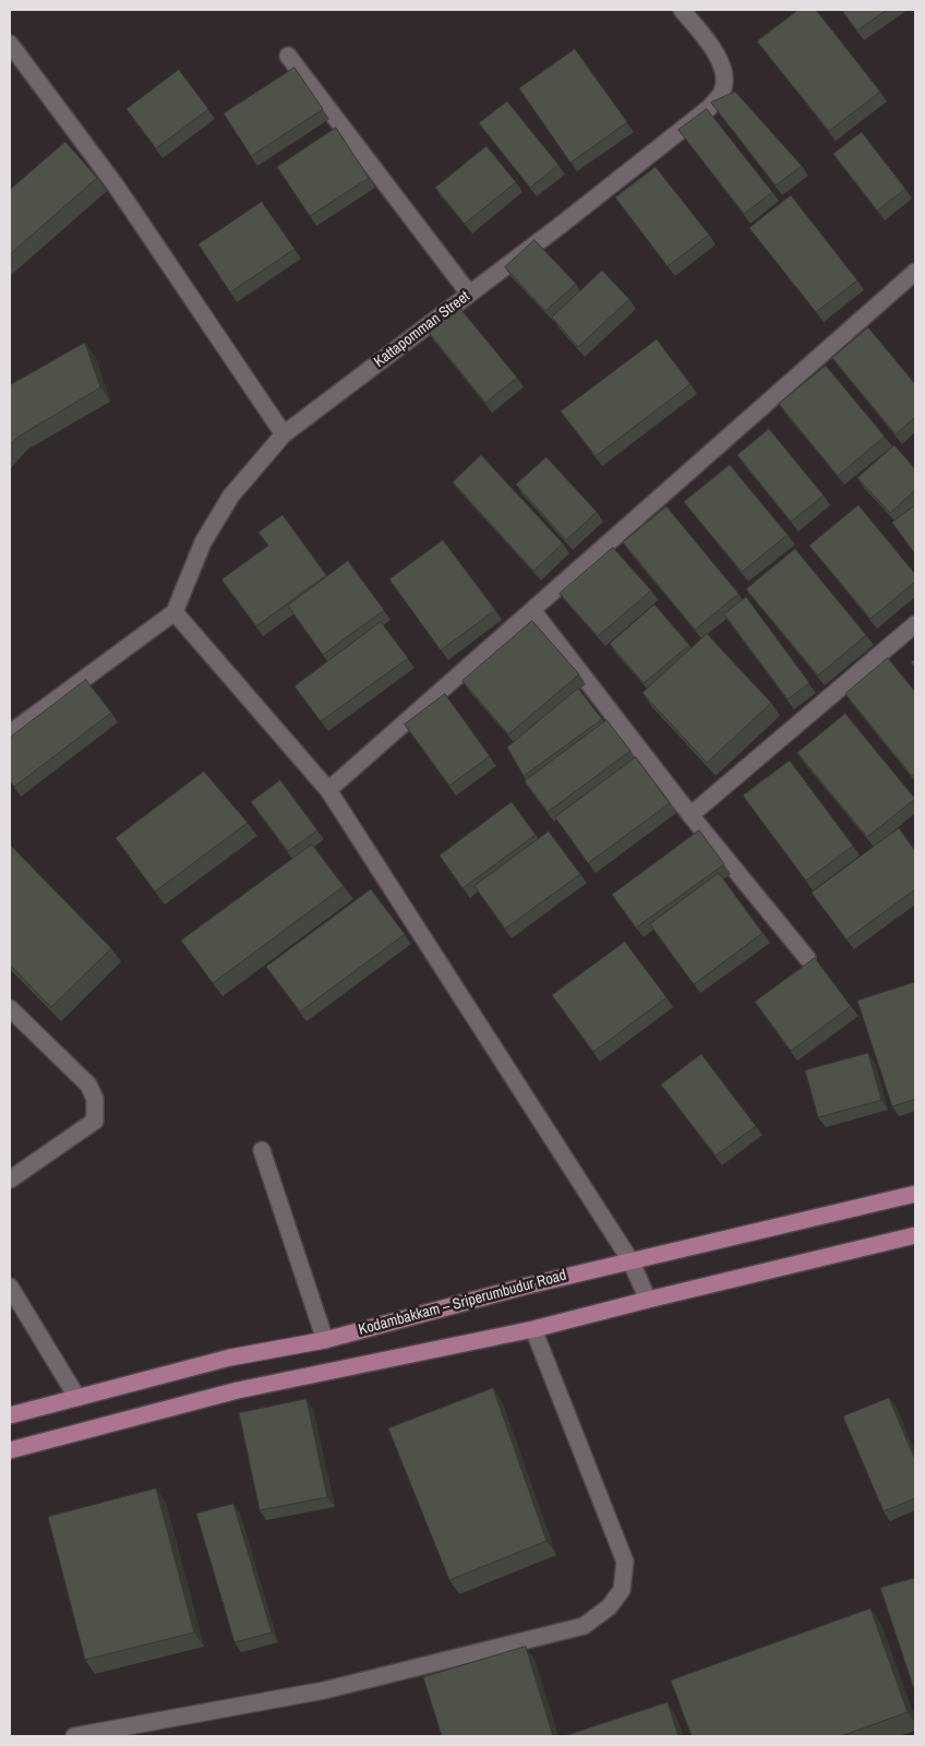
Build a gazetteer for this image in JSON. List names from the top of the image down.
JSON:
{
  "streets": {
    "main road": ["Kodambakkam – Sriperumbudur Road"],
    "street": ["Kattapomman Street"]
  }
}
